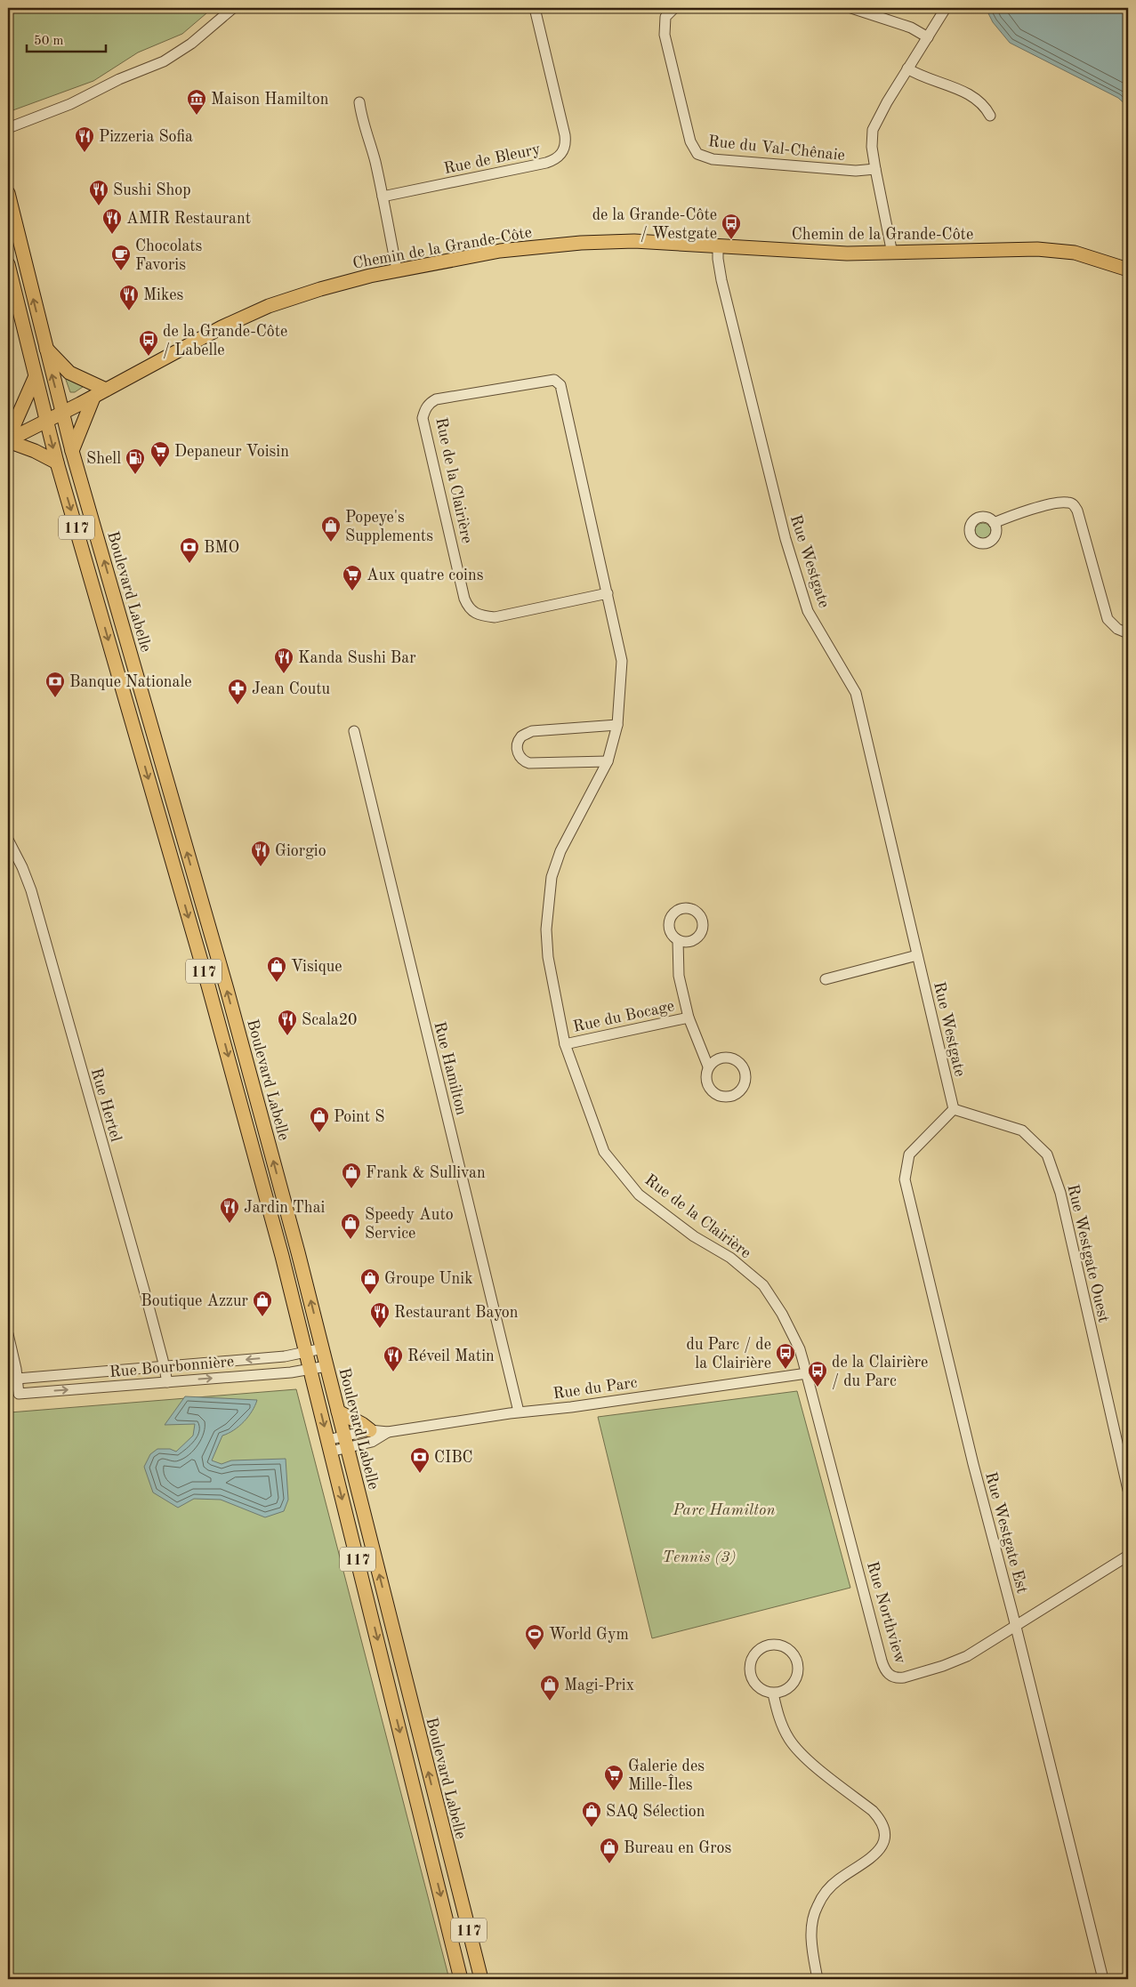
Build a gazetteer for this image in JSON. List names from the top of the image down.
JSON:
{
  "streets": {
    "main road": ["Chemin de la Grande-Côte", "117", "Boulevard Labelle"],
    "street": [
      "Rue du Val-Chênaie",
      "Rue de Bleury",
      "Rue de la Clairière",
      "Rue Westgate",
      "Rue du Bocage",
      "Rue Hamilton",
      "Rue Hertel",
      "Rue Westgate Ouest",
      "Rue Bourbonnière",
      "Rue du Parc",
      "Rue Westgate Est",
      "Rue Northview"
    ]
  },
  "crossings": [
    ["Chemin de la Grande-Côte", "Rue Westgate"],
    ["Chemin de la Grande-Côte", "Boulevard Labelle"],
    ["Rue de la Clairière", "Rue du Bocage"],
    ["Rue de la Clairière", "Rue du Parc"],
    ["Rue de la Clairière", "Rue Northview"],
    ["Rue Westgate", "Rue Westgate Ouest"],
    ["Rue Westgate", "Rue Westgate Est"],
    ["Boulevard Labelle", "Rue Bourbonnière"],
    ["Boulevard Labelle", "Rue du Parc"],
    ["Rue Hamilton", "Rue du Parc"],
    ["Rue Hertel", "Rue Bourbonnière"],
    ["Rue Westgate Ouest", "Rue Westgate Est"],
    ["Rue du Parc", "Rue Northview"],
    ["Rue Westgate Est", "Rue Northview"]
  ],
  "parks": ["Parc Hamilton", "Tennis (3)"],
  "places": {
    "museum": ["Maison Hamilton"],
    "restaurant": [
      "Pizzeria Sofia",
      "Sushi Shop",
      "AMIR Restaurant",
      "Mikes",
      "Kanda Sushi Bar",
      "Giorgio",
      "Scala20",
      "Jardin Thai",
      "Restaurant Bayon",
      "Réveil Matin"
    ],
    "bus stop": [
      "de la Grande-Côte / Westgate",
      "de la Grande-Côte / Labelle",
      "du Parc / de la Clairière",
      "de la Clairière / du Parc"
    ],
    "cafe": ["Chocolats Favoris"],
    "supermarket": ["Depaneur Voisin", "Aux quatre coins", "Galerie des Mille-Îles"],
    "fuel station": ["Shell"],
    "shop": [
      "Popeye's Supplements",
      "Visique",
      "Point S",
      "Frank & Sullivan",
      "Speedy Auto Service",
      "Groupe Unik",
      "Boutique Azzur",
      "Magi-Prix",
      "SAQ Sélection",
      "Bureau en Gros"
    ],
    "bank": ["BMO", "Banque Nationale", "CIBC"],
    "pharmacy": ["Jean Coutu"],
    "sports": ["World Gym"]
  },
  "scale_bar": "50 m"
}
